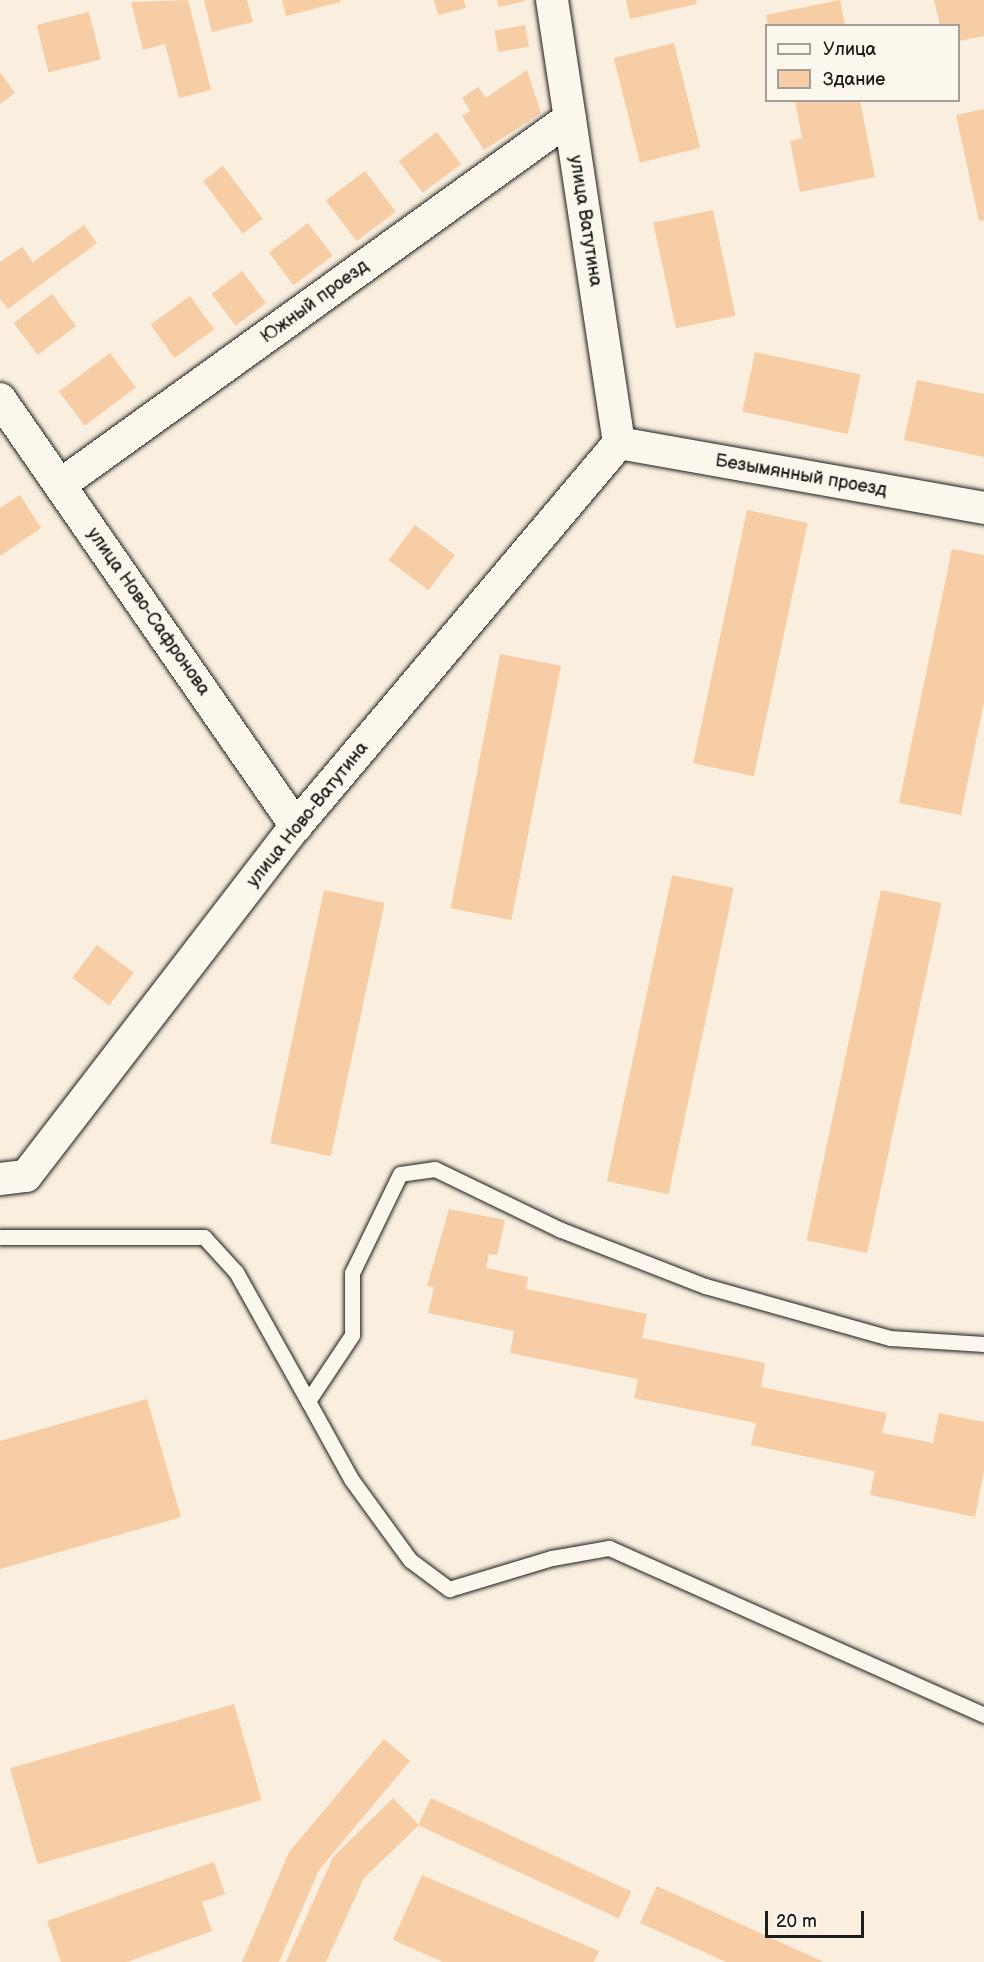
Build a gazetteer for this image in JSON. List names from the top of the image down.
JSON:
{
  "streets": {
    "street": [
      "улица Ватутина",
      "Южный проезд",
      "Безымянный проезд",
      "улица Ново-Сафронова",
      "улица Ново-Ватутина"
    ]
  },
  "crossings": [
    ["улица Ватутина", "Южный проезд"],
    ["улица Ватутина", "Безымянный проезд"],
    ["улица Ватутина", "улица Ново-Ватутина"],
    ["Южный проезд", "улица Ново-Сафронова"],
    ["Безымянный проезд", "улица Ново-Ватутина"],
    ["улица Ново-Сафронова", "улица Ново-Ватутина"]
  ],
  "legend": ["Улица", "Здание"],
  "scale_bar": "20 m"
}
